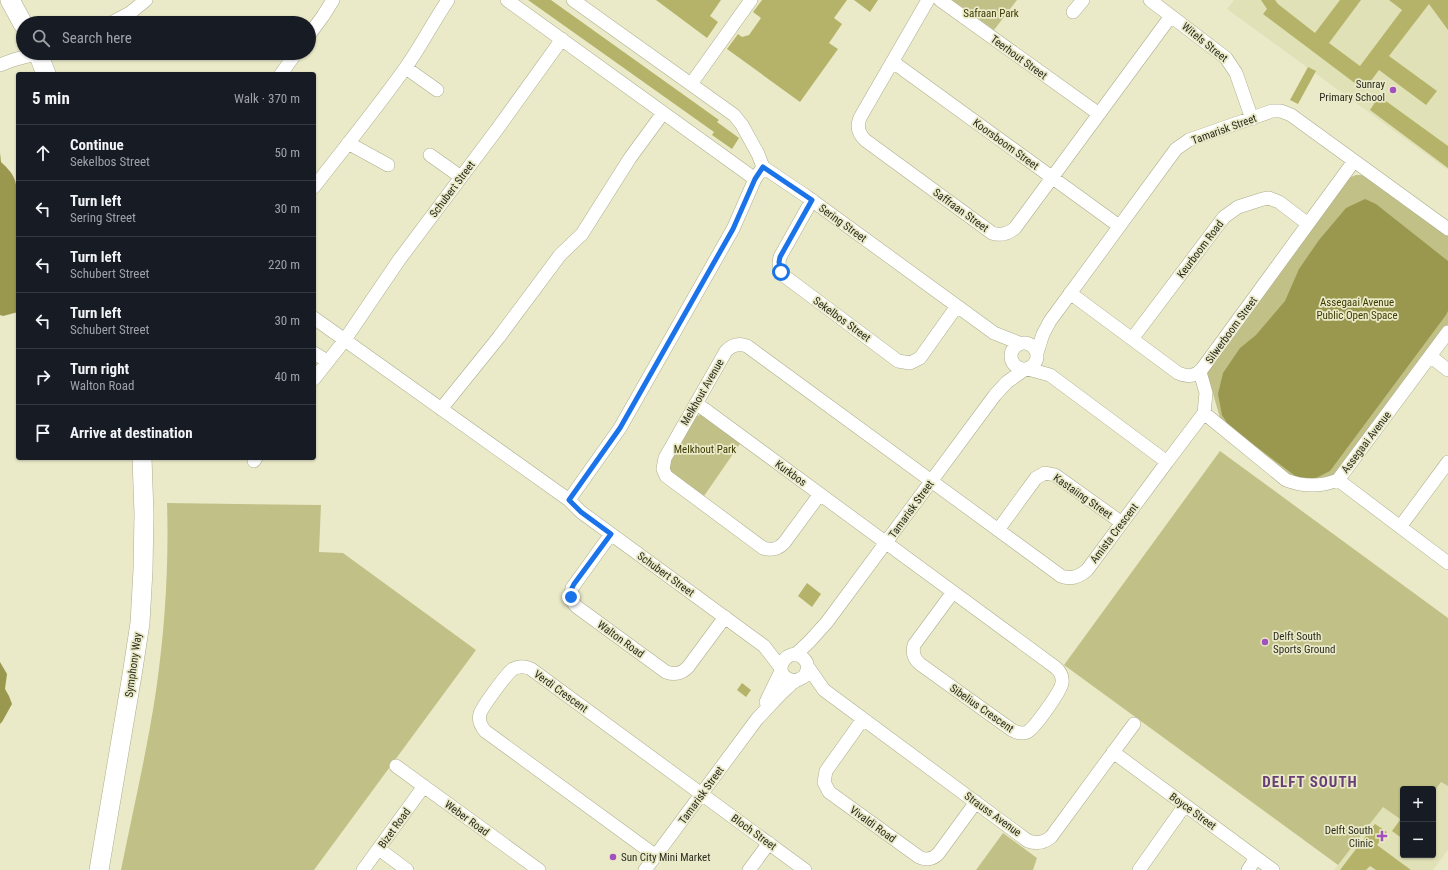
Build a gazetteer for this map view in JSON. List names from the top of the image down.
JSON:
{
  "streets": {
    "main road": ["Symphony Way"],
    "street": [
      "Witels Street",
      "Teerhout Street",
      "Tamarisk Street",
      "Koorsboom Street",
      "Schubert Street",
      "Saffraan Street",
      "Sering Street",
      "Keurboom Road",
      "Sekelbos Street",
      "Silwerboom Street",
      "Melkhout Avenue",
      "Assegaai Avenue",
      "Kurkbos",
      "Kastaiing Street",
      "Amista Crescent",
      "Walton Road",
      "Verdi Crescent",
      "Sibelius Crescent",
      "Boyce Street",
      "Strauss Avenue",
      "Weber Road",
      "Vivaldi Road",
      "Bizet Road",
      "Bloch Street"
    ]
  },
  "crossings": [
    ["Witels Street", "Tamarisk Street"],
    ["Witels Street", "Saffraan Street"],
    ["Teerhout Street", "Saffraan Street"],
    ["Tamarisk Street", "Koorsboom Street"],
    ["Tamarisk Street", "Schubert Street"],
    ["Tamarisk Street", "Sering Street"],
    ["Tamarisk Street", "Silwerboom Street"],
    ["Tamarisk Street", "Melkhout Avenue"],
    ["Tamarisk Street", "Kurkbos"],
    ["Tamarisk Street", "Amista Crescent"],
    ["Tamarisk Street", "Verdi Crescent"],
    ["Tamarisk Street", "Sibelius Crescent"],
    ["Tamarisk Street", "Strauss Avenue"],
    ["Tamarisk Street", "Bloch Street"],
    ["Koorsboom Street", "Saffraan Street"],
    ["Schubert Street", "Walton Road"],
    ["Schubert Street", "Strauss Avenue"],
    ["Sering Street", "Sekelbos Street"],
    ["Keurboom Road", "Silwerboom Street"],
    ["Melkhout Avenue", "Kurkbos"],
    ["Melkhout Avenue", "Amista Crescent"],
    ["Kurkbos", "Sibelius Crescent"],
    ["Kastaiing Street", "Amista Crescent"],
    ["Verdi Crescent", "Bloch Street"],
    ["Boyce Street", "Strauss Avenue"],
    ["Strauss Avenue", "Vivaldi Road"],
    ["Weber Road", "Bizet Road"]
  ],
  "districts": ["DELFT SOUTH"],
  "parks": ["Safraan Park", "Assegaai Avenue Public Open Space", "Melkhout Park"],
  "places": {
    "other": ["Sunray Primary School", "Delft South Sports Ground", "Sun City Mini Market"],
    "health": ["Delft South Clinic"]
  },
  "page": {
    "search": "Search here",
    "heading": ["5 min", "Walk · 370 m"],
    "list": [
      ["Continue", "Sekelbos Street", "50 m"],
      ["Turn left", "Sering Street", "30 m"],
      ["Turn left", "Schubert Street", "220 m"],
      ["Turn left", "Schubert Street", "30 m"],
      ["Turn right", "Walton Road", "40 m"],
      "Arrive at destination"
    ],
    "map_buttons": ["+", "−"]
  }
}
